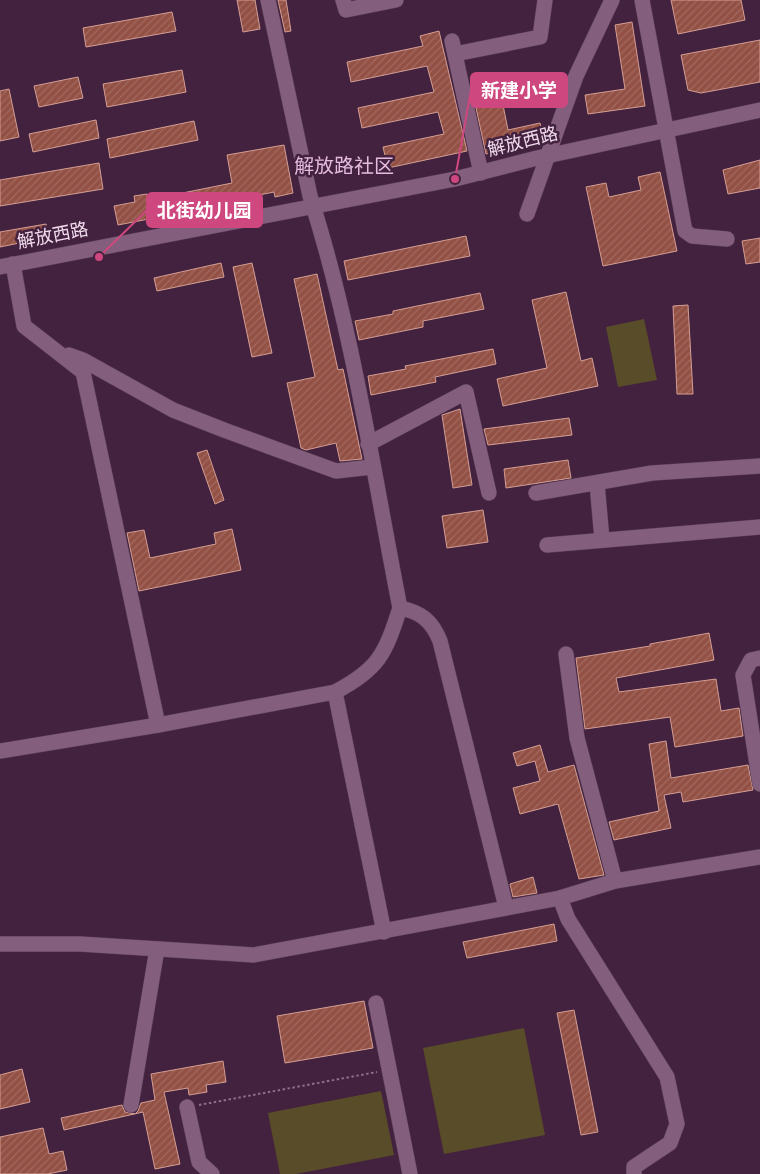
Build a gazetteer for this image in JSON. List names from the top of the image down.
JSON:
{
  "streets": {
    "street": ["解放西路"]
  },
  "districts": ["解放路社区"],
  "places": ["新建小学", "北街幼儿园"]
}
